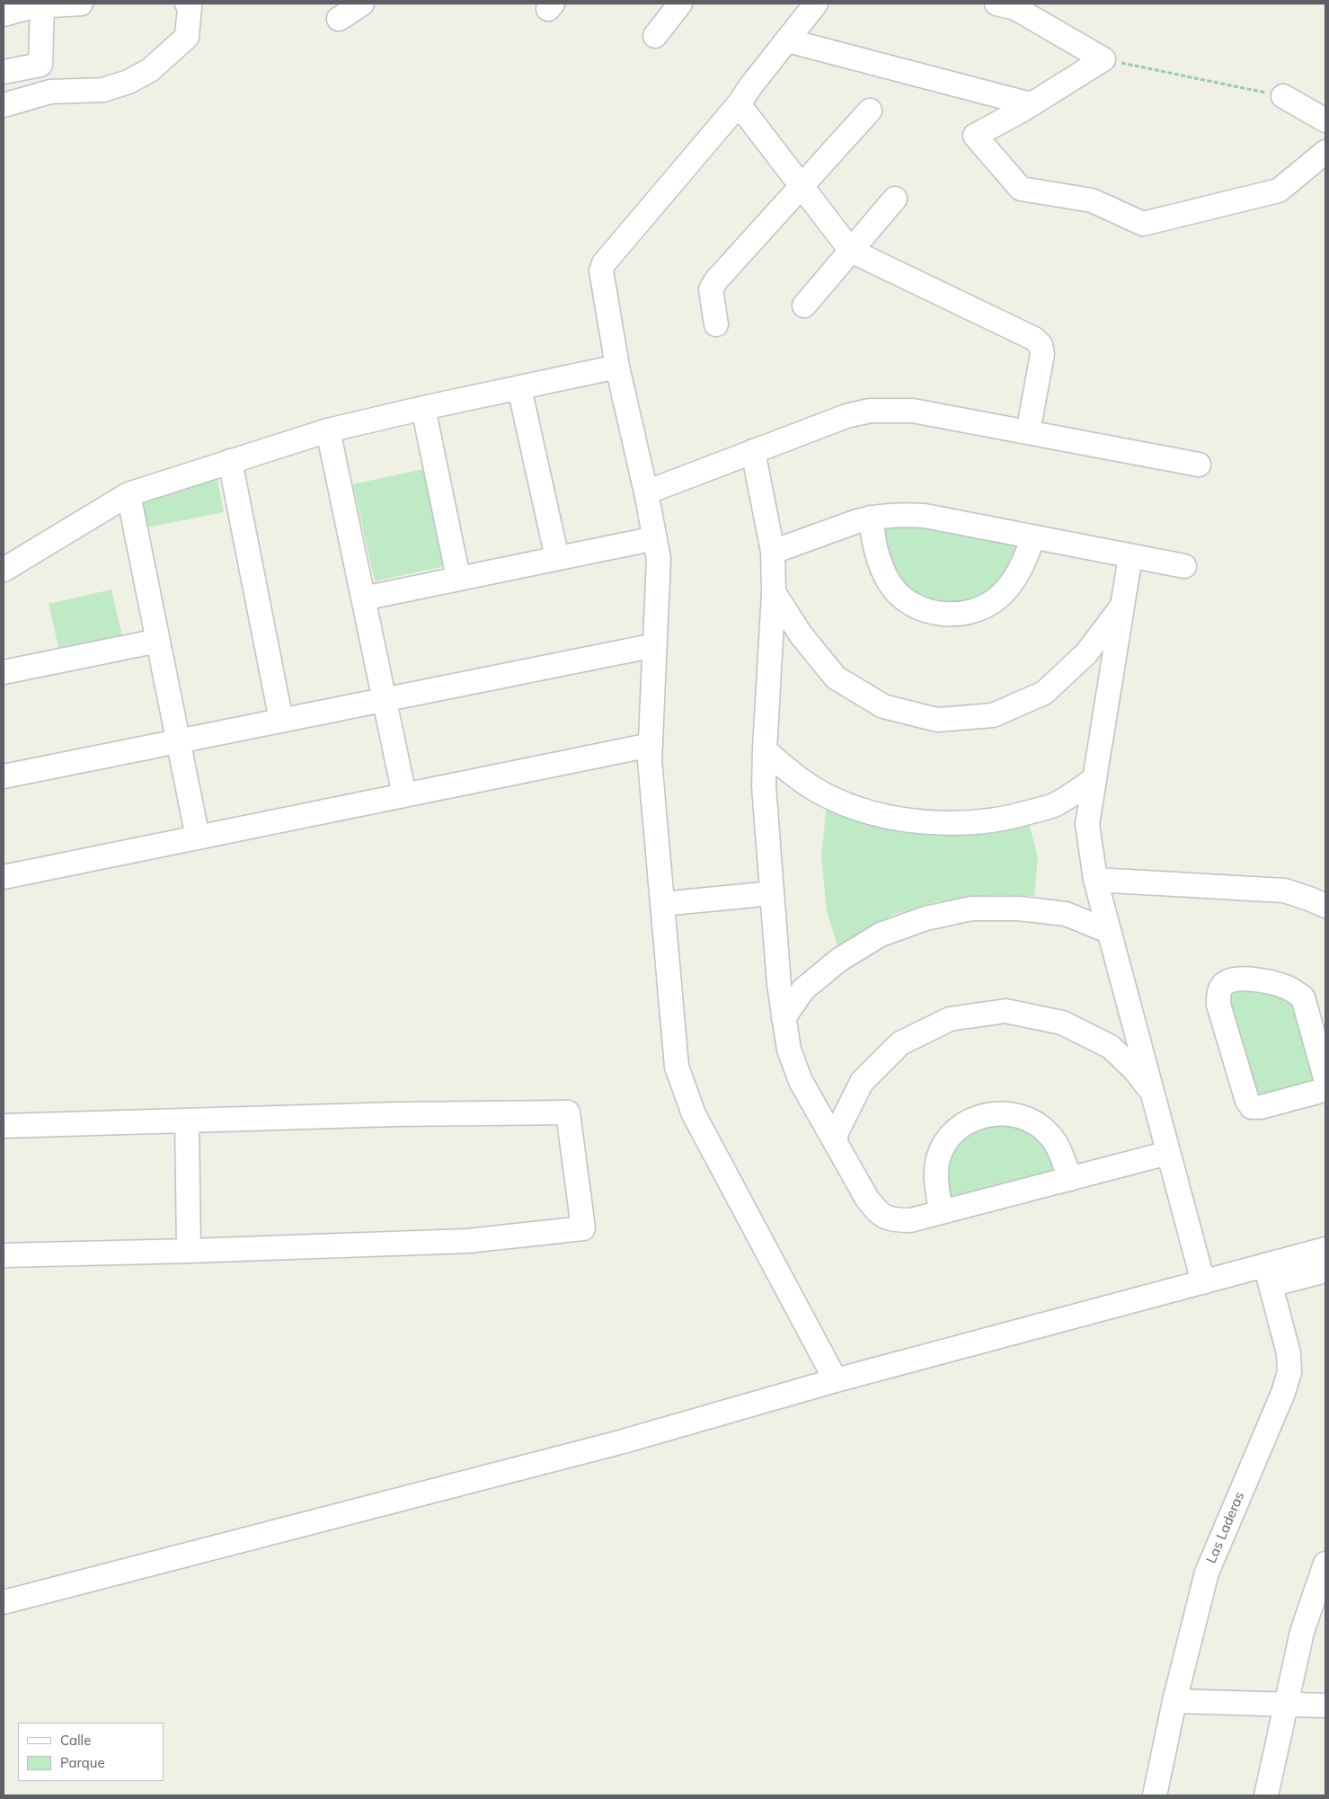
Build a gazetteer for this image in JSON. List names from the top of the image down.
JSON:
{
  "streets": {
    "street": ["Las Laderas"]
  },
  "legend": ["Calle", "Parque"]
}
